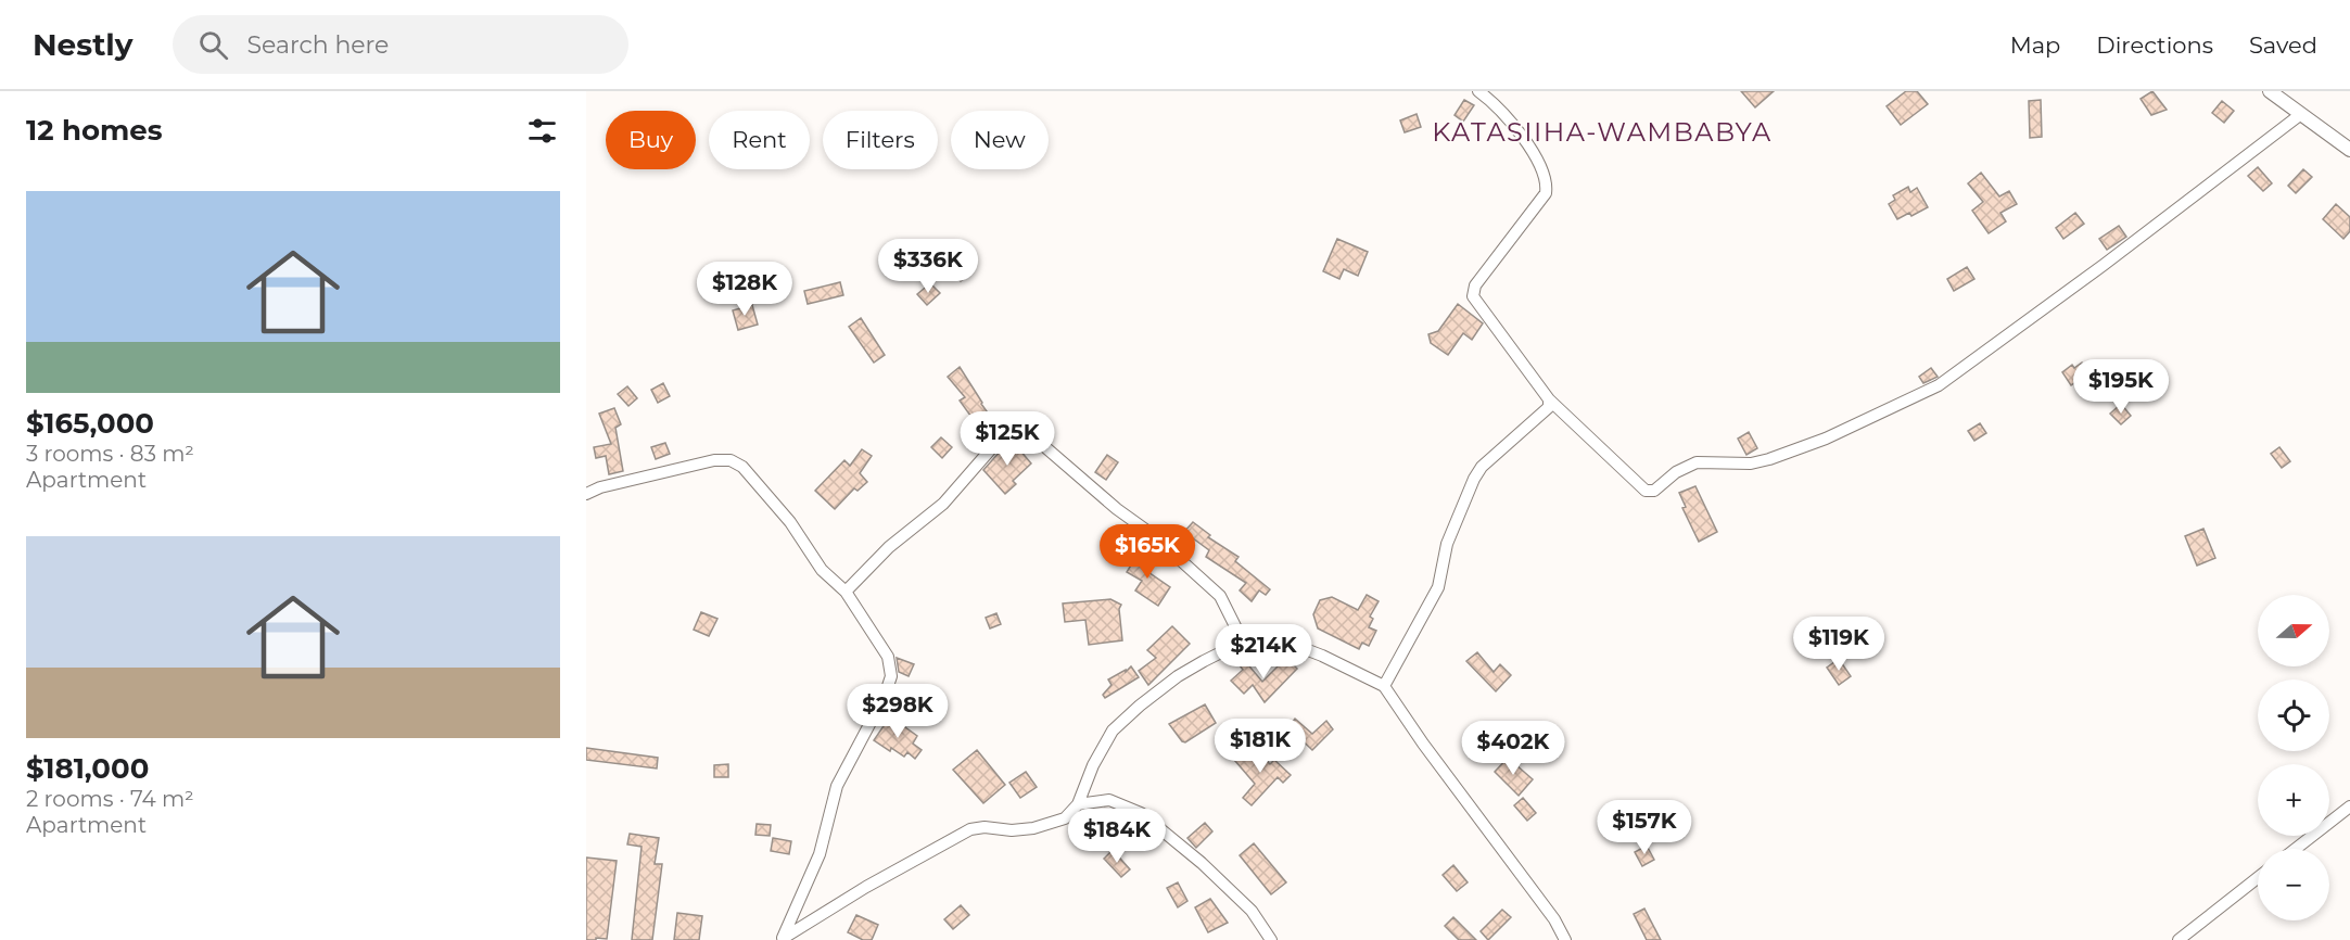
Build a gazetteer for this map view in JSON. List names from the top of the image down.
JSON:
{
  "districts": ["KATASIIHA-WAMBABYA"],
  "north": "right",
  "page": {
    "header": "Nestly",
    "search": "Search here",
    "nav": ["Map", "Directions", "Saved"],
    "heading": "12 homes",
    "chip": [
      "Buy",
      "Rent",
      "Filters",
      "New"
    ],
    "list": [
      {
        "name": "$165,000",
        "note": "3 rooms · 83 m² · Apartment"
      },
      {
        "name": "$181,000",
        "note": "2 rooms · 74 m² · Apartment"
      }
    ],
    "price": [
      "$336K",
      "$128K",
      "$195K",
      "$125K",
      "$165K",
      "$119K",
      "$214K",
      "$298K",
      "$181K",
      "$402K",
      "$157K",
      "$184K"
    ],
    "map_buttons": ["+", "−"]
  }
}
